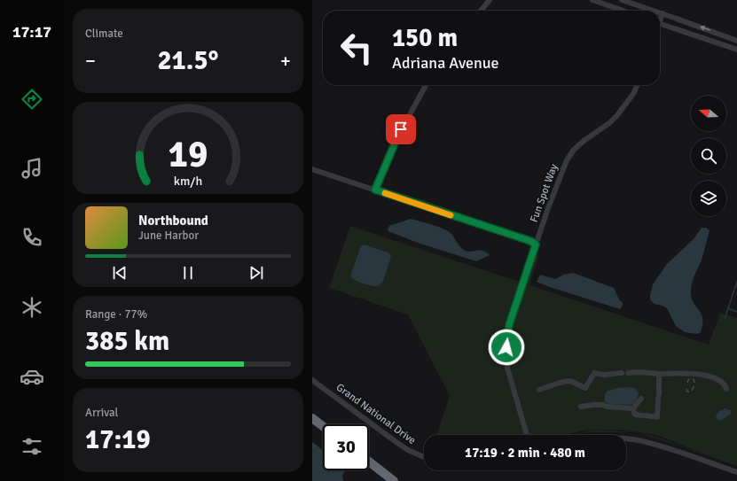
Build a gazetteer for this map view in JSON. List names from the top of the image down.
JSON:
{
  "streets": {
    "street": ["Fun Spot Way", "Grand National Drive"]
  },
  "north": "left",
  "page": {
    "tabs": "17:17",
    "tile": [
      "Climate",
      ["Range · 77%", "385 km"],
      ["Arrival", "17:19"]
    ],
    "turn": ["150 m", "Adriana Avenue"],
    "heat": ["−", "21.5°", "+"],
    "song": ["Northbound", "June Harbor"],
    "limit": "30",
    "trip": "17:19 · 2 min · 480 m",
    "gauge": ["19", "km/h"]
  }
}
